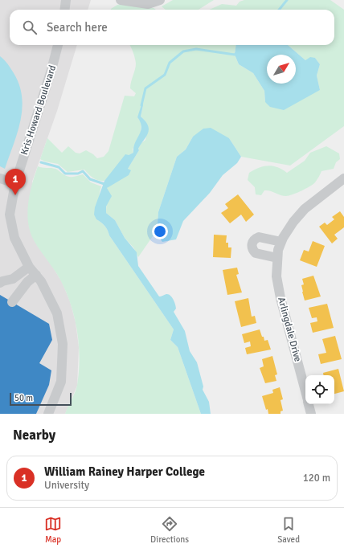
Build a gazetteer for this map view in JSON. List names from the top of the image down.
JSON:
{
  "streets": {
    "street": ["Kris Howard Boulevard", "Arlingdale Drive"]
  },
  "scale_bar": "50 m",
  "north": "top right",
  "page": {
    "search": "Search here",
    "pins": "1",
    "scale": "50 m",
    "heading": "Nearby",
    "list": [
      {
        "mark": "1",
        "name": "William Rainey Harper College",
        "note": "University",
        "value": "120 m"
      }
    ],
    "nav": ["Map", "Directions", "Saved"]
  }
}
